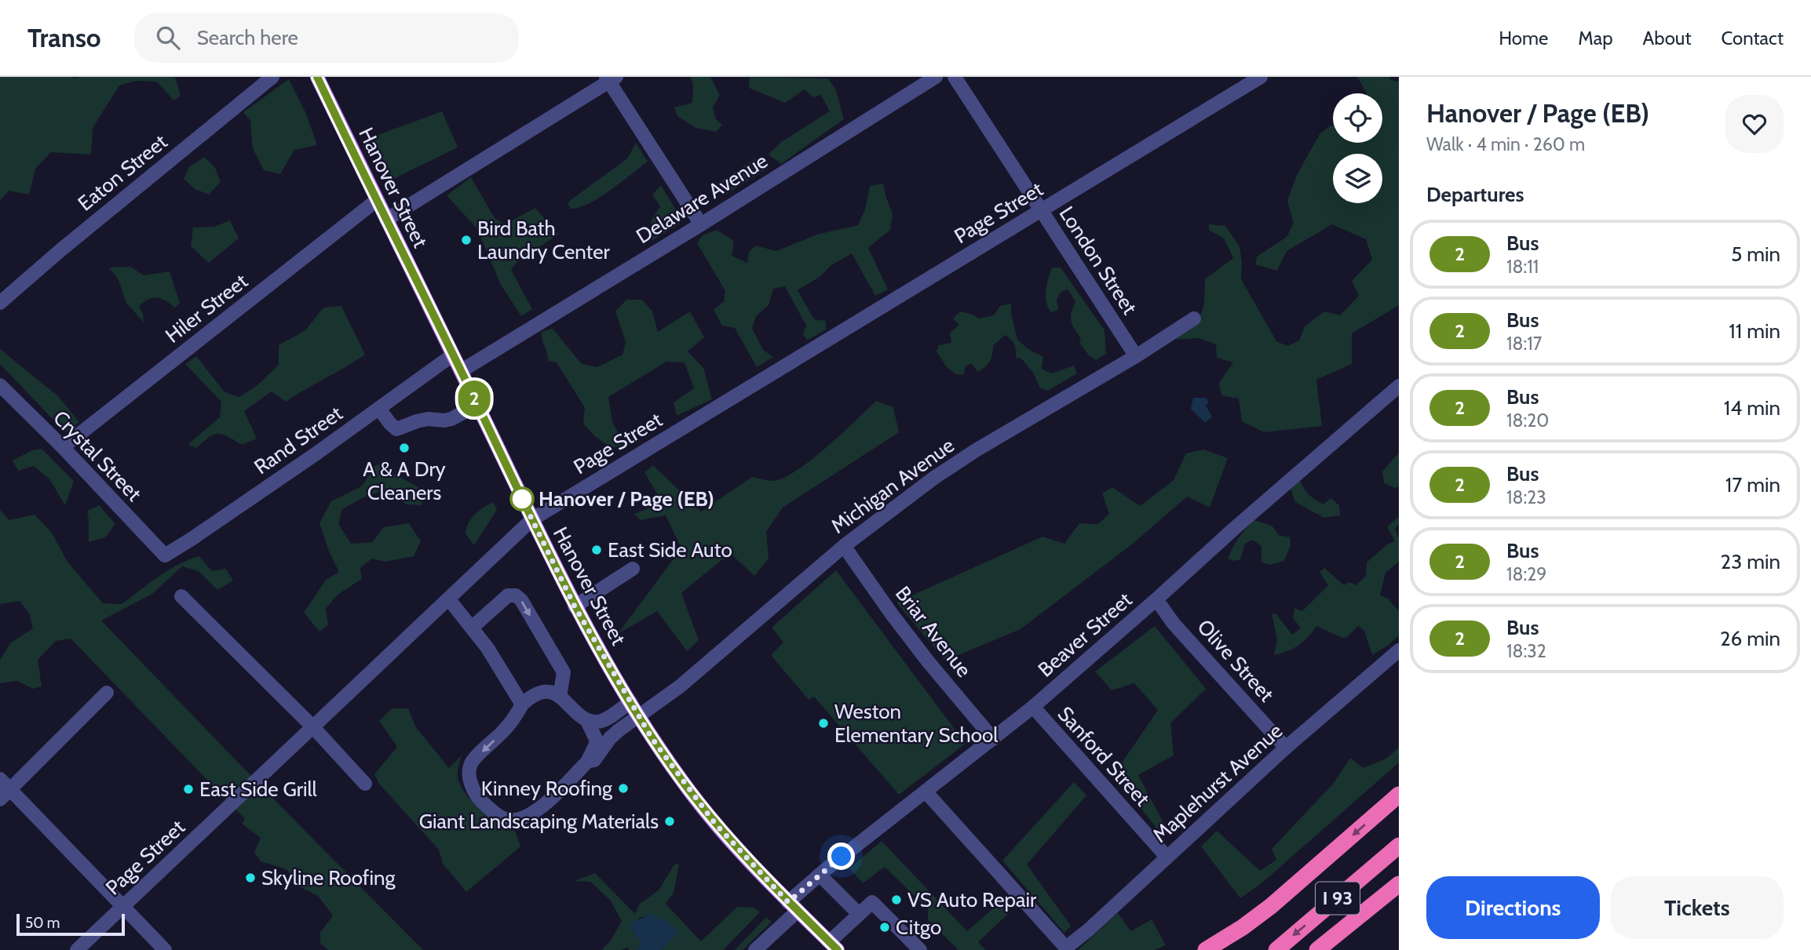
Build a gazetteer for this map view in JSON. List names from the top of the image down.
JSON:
{
  "streets": {
    "highway": ["I 93"],
    "main road": ["Hanover Street"],
    "street": [
      "Eaton Street",
      "Delaware Avenue",
      "Page Street",
      "London Street",
      "Hiler Street",
      "Rand Street",
      "Crystal Street",
      "Michigan Avenue",
      "Briar Avenue",
      "Beaver Street",
      "Olive Street",
      "Sanford Street",
      "Maplehurst Avenue"
    ]
  },
  "crossings": [
    ["Hanover Street", "Delaware Avenue"],
    ["Hanover Street", "Page Street"],
    ["Hanover Street", "Hiler Street"],
    ["Hanover Street", "Rand Street"],
    ["Hanover Street", "Michigan Avenue"],
    ["Hanover Street", "Beaver Street"],
    ["Page Street", "London Street"],
    ["London Street", "Michigan Avenue"],
    ["Hiler Street", "Crystal Street"],
    ["Rand Street", "Crystal Street"],
    ["Michigan Avenue", "Briar Avenue"],
    ["Briar Avenue", "Beaver Street"],
    ["Beaver Street", "Olive Street"],
    ["Beaver Street", "Sanford Street"],
    ["Beaver Street", "Maplehurst Avenue"],
    ["Olive Street", "Maplehurst Avenue"],
    ["Sanford Street", "Maplehurst Avenue"]
  ],
  "places": [
    "Bird Bath Laundry Center",
    "A & A Dry Cleaners",
    "Hanover / Page (EB)",
    "East Side Auto",
    "Weston Elementary School",
    "Kinney Roofing",
    "East Side Grill",
    "Giant Landscaping Materials",
    "Skyline Roofing",
    "VS Auto Repair",
    "Citgo"
  ],
  "lines": ["bus line 2"],
  "scale_bar": "50 m",
  "page": {
    "header": "Transo",
    "search": "Search here",
    "nav": [
      "Home",
      "Map",
      "About",
      "Contact"
    ],
    "on_map": "2",
    "heading": [
      ["Hanover / Page (EB)", "Walk · 4 min · 260 m"],
      "Departures"
    ],
    "list": [
      {
        "mark": "2",
        "name": "Bus",
        "note": "18:11",
        "value": "5 min"
      },
      {
        "mark": "2",
        "name": "Bus",
        "note": "18:17",
        "value": "11 min"
      },
      {
        "mark": "2",
        "name": "Bus",
        "note": "18:20",
        "value": "14 min"
      },
      {
        "mark": "2",
        "name": "Bus",
        "note": "18:23",
        "value": "17 min"
      },
      {
        "mark": "2",
        "name": "Bus",
        "note": "18:29",
        "value": "23 min"
      },
      {
        "mark": "2",
        "name": "Bus",
        "note": "18:32",
        "value": "26 min"
      }
    ],
    "buttons": ["Directions", "Tickets"],
    "scale": "50 m"
  }
}
